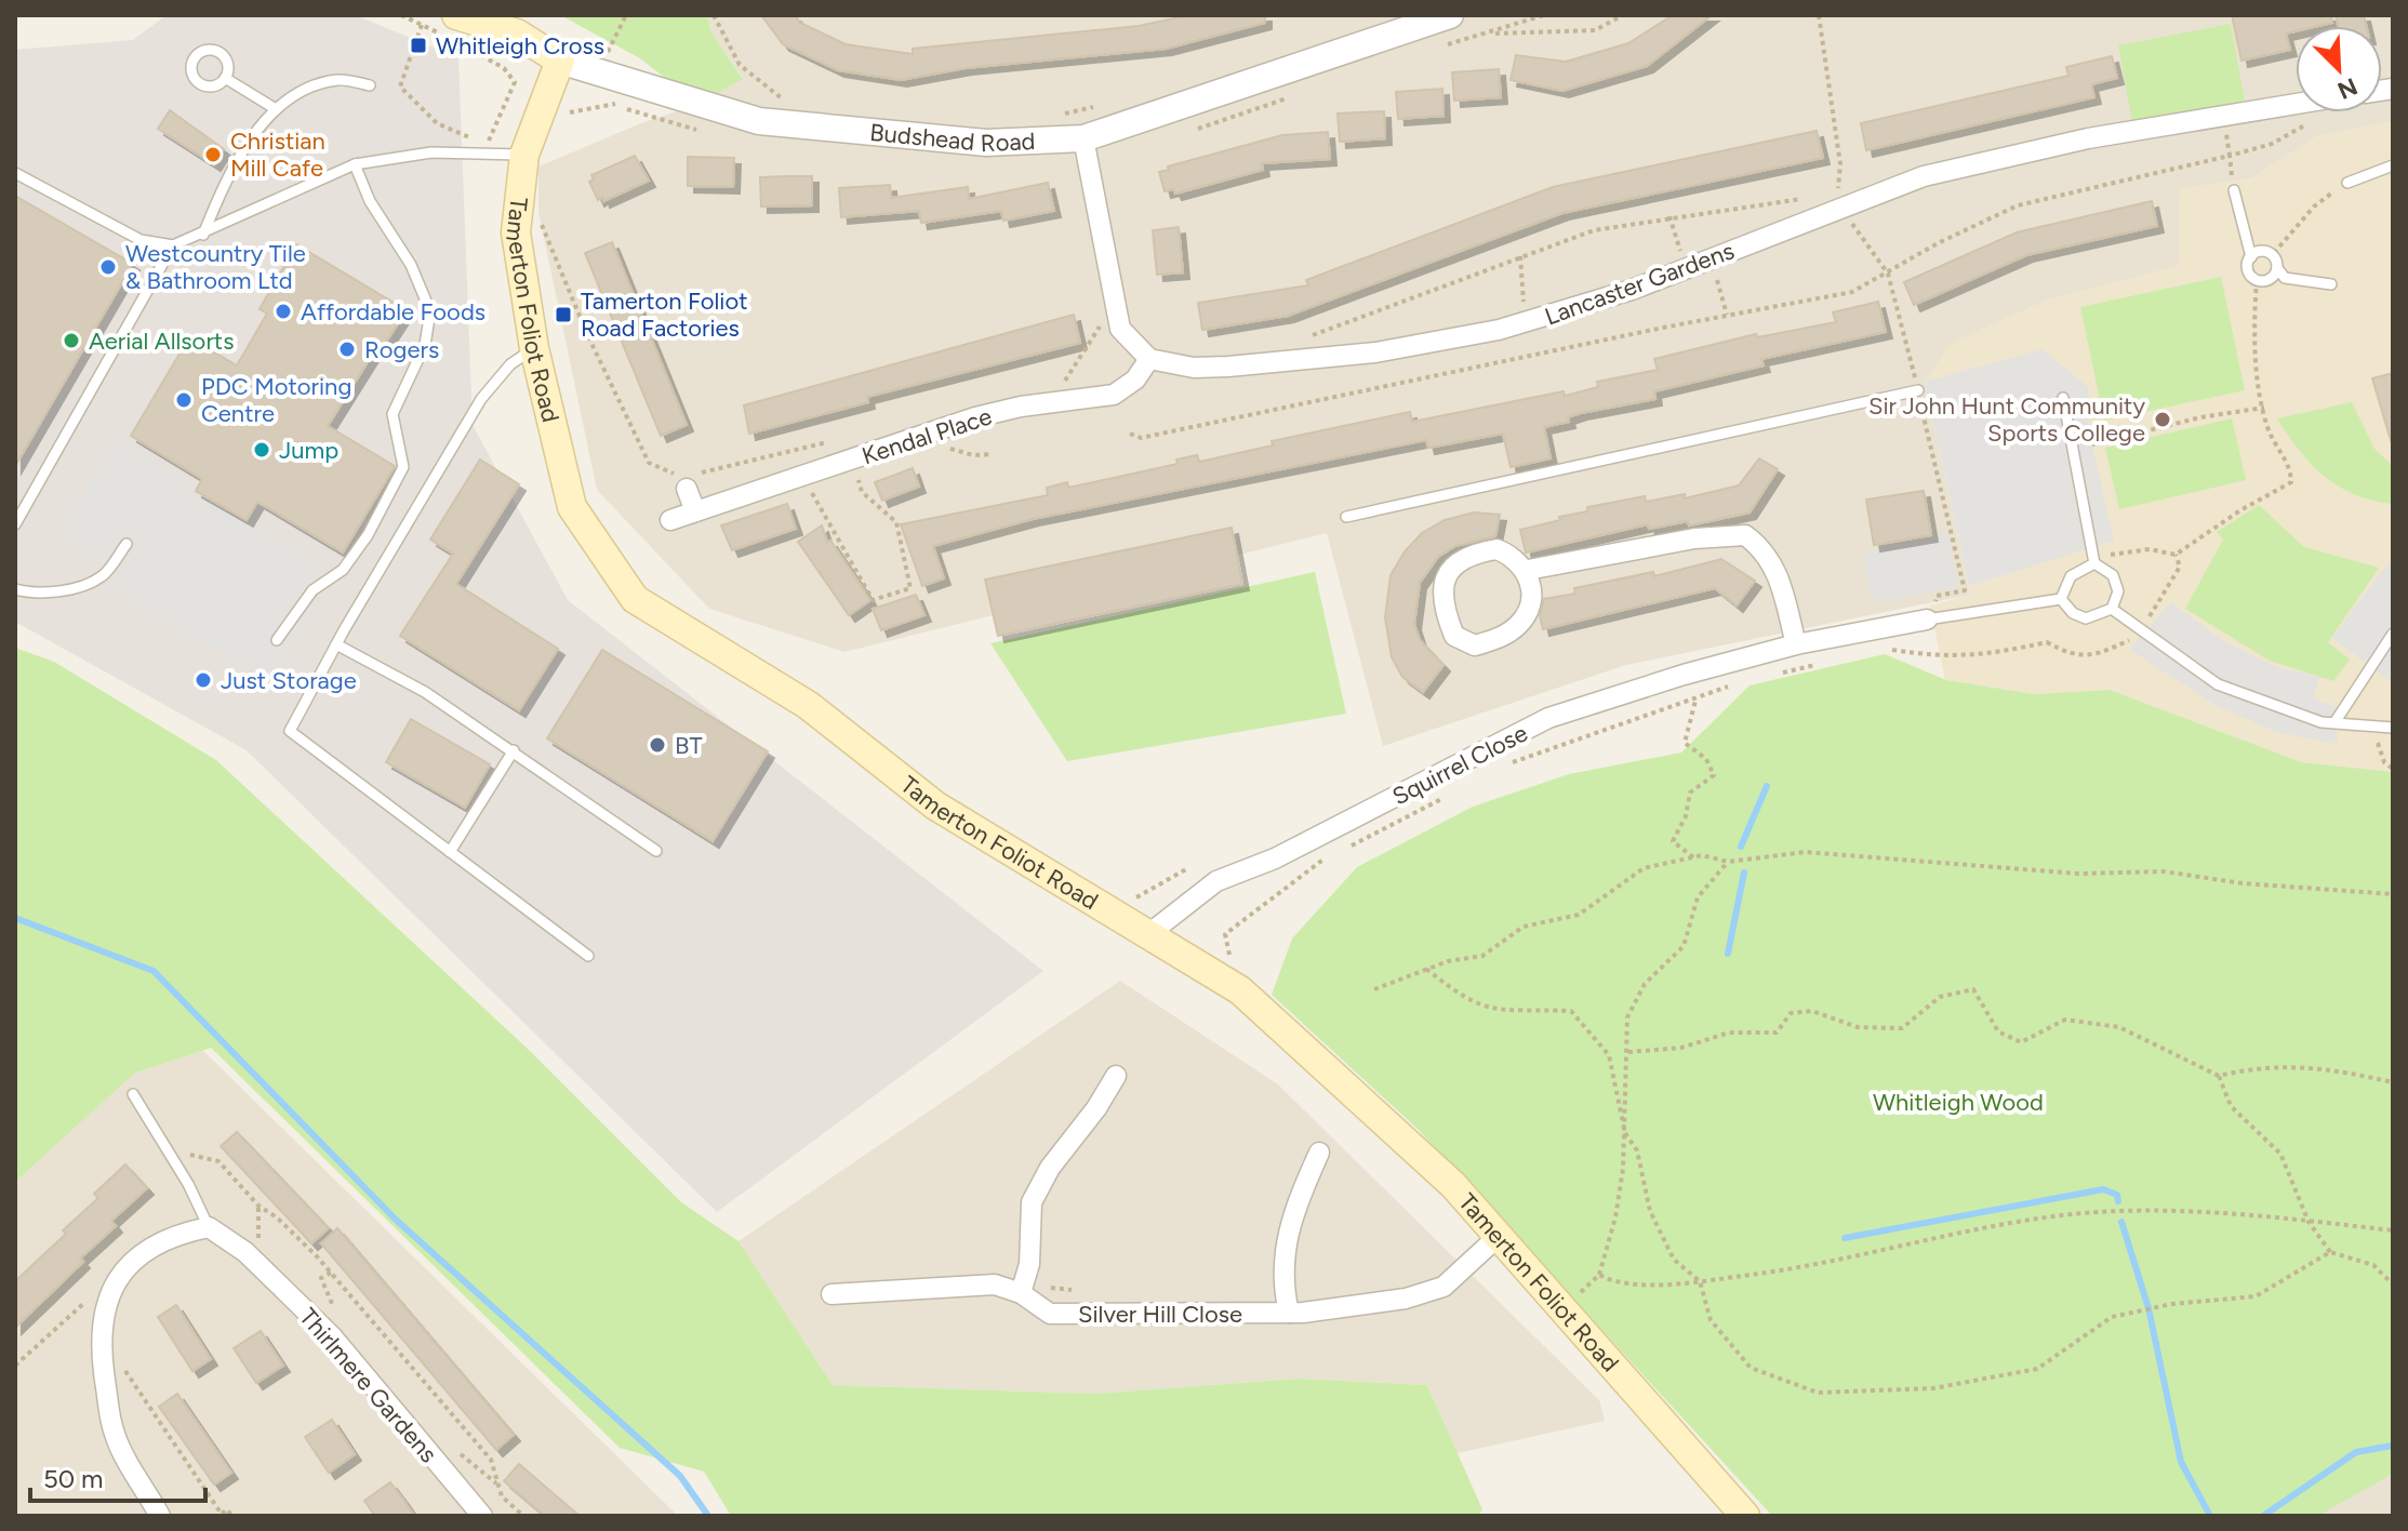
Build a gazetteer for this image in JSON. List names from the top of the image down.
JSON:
{
  "streets": {
    "main road": ["Budshead Road", "Tamerton Foliot Road"],
    "street": [
      "Lancaster Gardens",
      "Kendal Place",
      "Squirrel Close",
      "Silver Hill Close",
      "Thirlmere Gardens"
    ]
  },
  "crossings": [
    ["Budshead Road", "Tamerton Foliot Road"],
    ["Lancaster Gardens", "Kendal Place"],
    ["Tamerton Foliot Road", "Squirrel Close"],
    ["Tamerton Foliot Road", "Silver Hill Close"]
  ],
  "parks": ["Whitleigh Wood"],
  "places": {
    "transit": ["Whitleigh Cross", "Tamerton Foliot Road Factories"],
    "other": [
      "Christian Mill Cafe",
      "Westcountry Tile & Bathroom Ltd",
      "Affordable Foods",
      "Aerial Allsorts",
      "Rogers",
      "PDC Motoring Centre",
      "Sir John Hunt Community Sports College",
      "Jump",
      "Just Storage",
      "BT"
    ]
  },
  "scale_bar": "50 m",
  "north": "bottom right"
}
